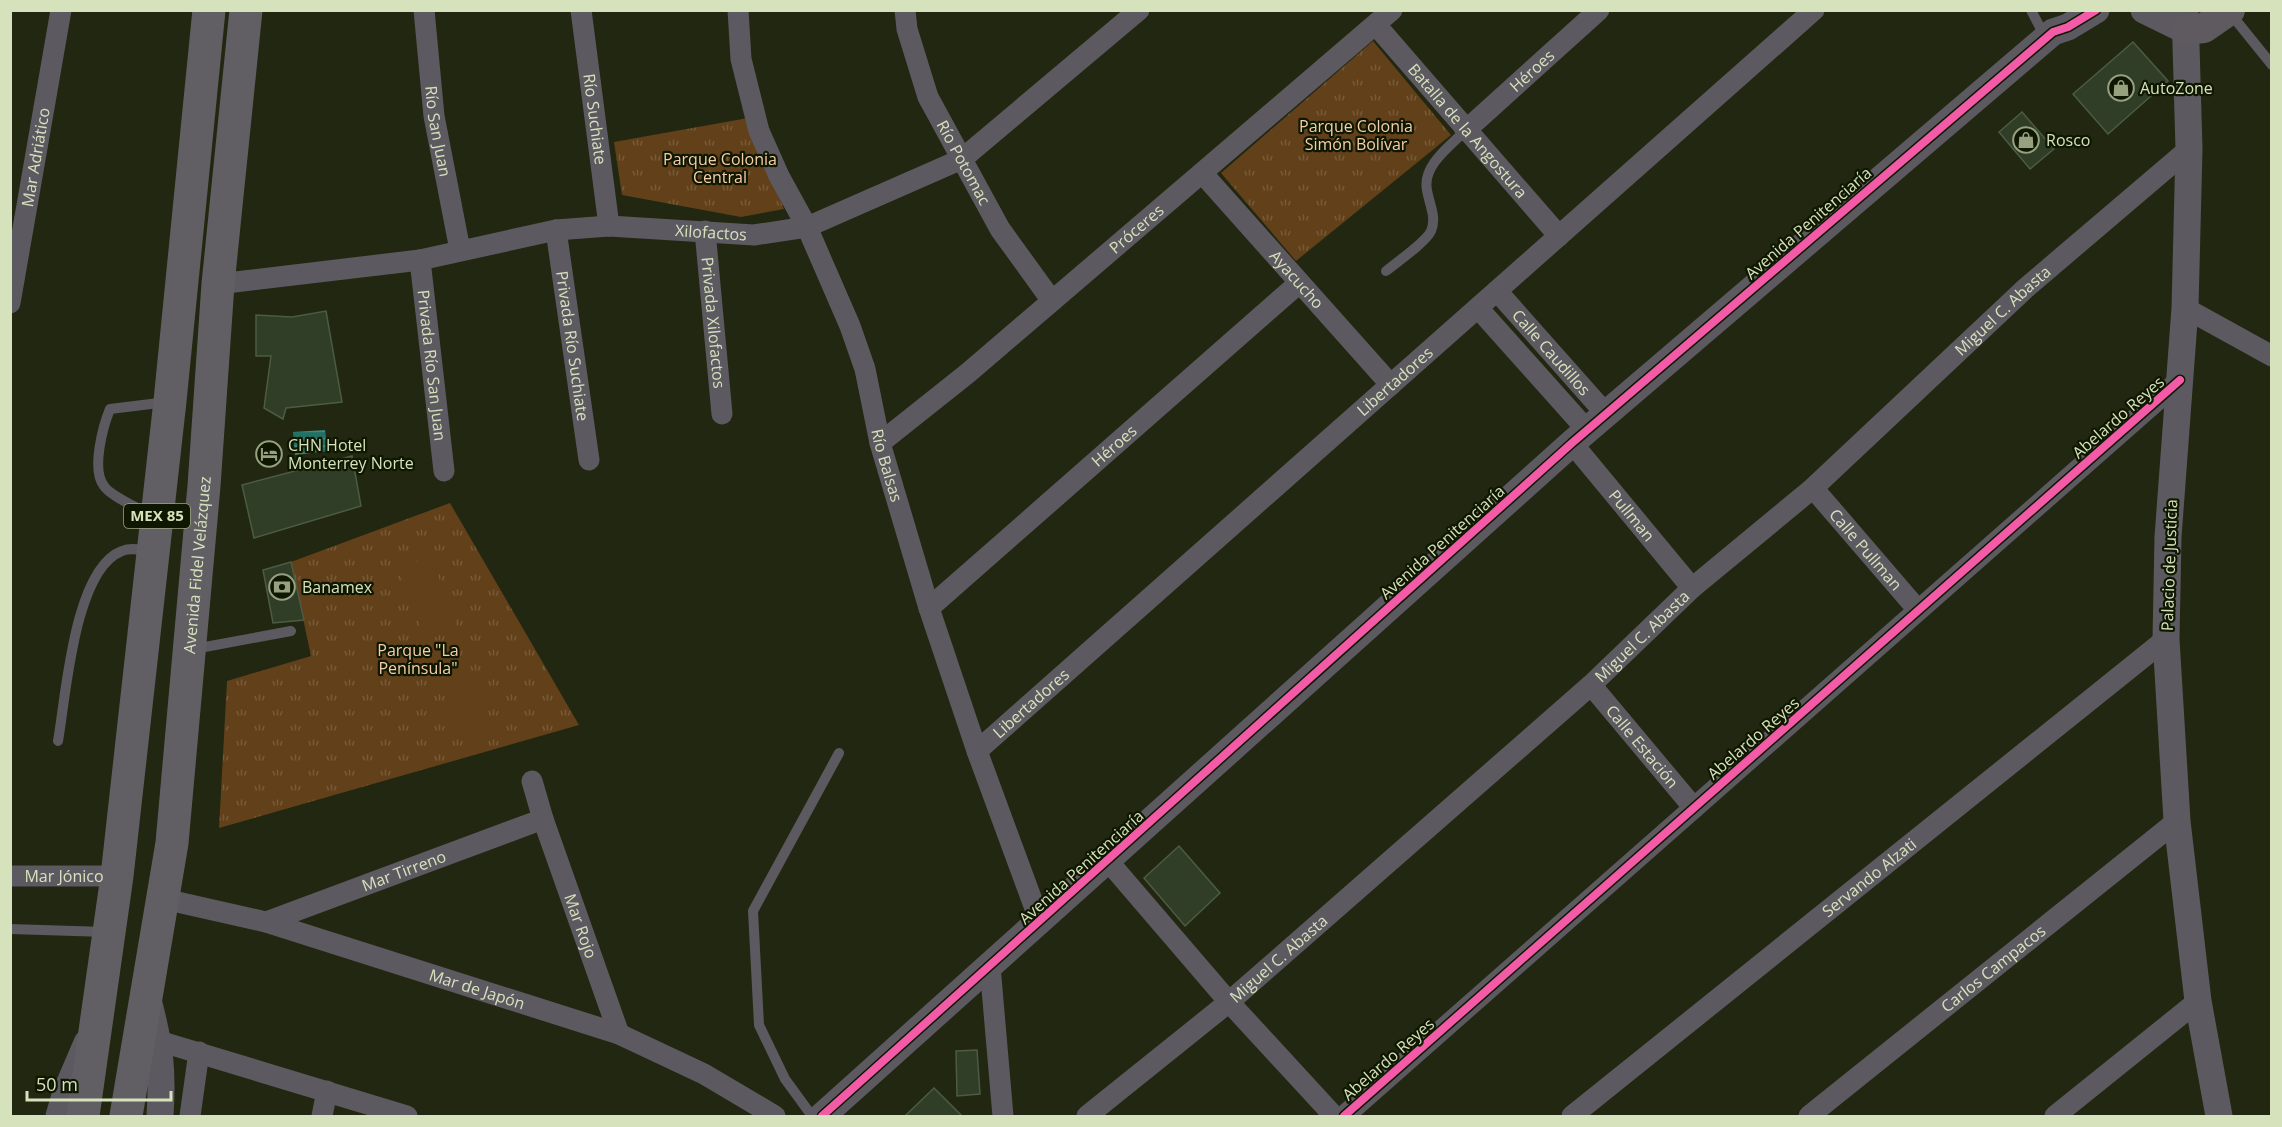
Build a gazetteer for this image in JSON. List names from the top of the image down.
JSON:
{
  "streets": {
    "highway": ["MEX 85", "Avenida Fidel Velázquez"],
    "street": [
      "Héroes",
      "Río Suchiate",
      "Río San Juan",
      "Batalla de la Angostura",
      "Mar Adriático",
      "Río Potomac",
      "Avenida Penitenciaría",
      "Próceres",
      "Xilofactos",
      "Ayacucho",
      "Miguel C. Abasta",
      "Privada Xilofactos",
      "Privada Río Suchiate",
      "Calle Caudillos",
      "Privada Río San Juan",
      "Libertadores",
      "Abelardo Reyes",
      "Río Balsas",
      "Pullman",
      "Calle Pullman",
      "Palacio de Justicia",
      "Calle Estación",
      "Mar Tirreno",
      "Mar Jónico",
      "Servando Alzati",
      "Mar Rojo",
      "Carlos Campacos",
      "Mar de Japón"
    ]
  },
  "crossings": [
    ["Héroes", "Batalla de la Angostura"],
    ["Héroes", "Ayacucho"],
    ["Héroes", "Río Balsas"],
    ["Río Suchiate", "Xilofactos"],
    ["Río San Juan", "Xilofactos"],
    ["Batalla de la Angostura", "Próceres"],
    ["Batalla de la Angostura", "Libertadores"],
    ["Río Potomac", "Próceres"],
    ["Río Potomac", "Xilofactos"],
    ["Avenida Penitenciaría", "Calle Caudillos"],
    ["Avenida Penitenciaría", "Río Balsas"],
    ["Avenida Penitenciaría", "Pullman"],
    ["Próceres", "Ayacucho"],
    ["Próceres", "Río Balsas"],
    ["Xilofactos", "Privada Xilofactos"],
    ["Xilofactos", "Privada Río Suchiate"],
    ["Xilofactos", "Privada Río San Juan"],
    ["Xilofactos", "Río Balsas"],
    ["Xilofactos", "Avenida Fidel Velázquez"],
    ["Ayacucho", "Libertadores"],
    ["Miguel C. Abasta", "Pullman"],
    ["Miguel C. Abasta", "Calle Pullman"],
    ["Miguel C. Abasta", "Palacio de Justicia"],
    ["Miguel C. Abasta", "Calle Estación"],
    ["Calle Caudillos", "Libertadores"],
    ["Calle Caudillos", "Pullman"],
    ["Libertadores", "Río Balsas"],
    ["Abelardo Reyes", "Calle Pullman"],
    ["Abelardo Reyes", "Palacio de Justicia"],
    ["Abelardo Reyes", "Calle Estación"],
    ["MEX 85", "Mar Jónico"],
    ["Avenida Fidel Velázquez", "Mar de Japón"],
    ["Palacio de Justicia", "Servando Alzati"],
    ["Palacio de Justicia", "Carlos Campacos"],
    ["Mar Tirreno", "Mar Rojo"],
    ["Mar Tirreno", "Mar de Japón"],
    ["Mar Rojo", "Mar de Japón"]
  ],
  "parks": ["Parque Colonia Simón Bolívar", "Parque Colonia Central", "Parque \"La Península\""],
  "places": {
    "shop": ["AutoZone", "Rosco"],
    "hotel": ["CHN Hotel Monterrey Norte"],
    "bank": ["Banamex"]
  },
  "scale_bar": "50 m"
}
